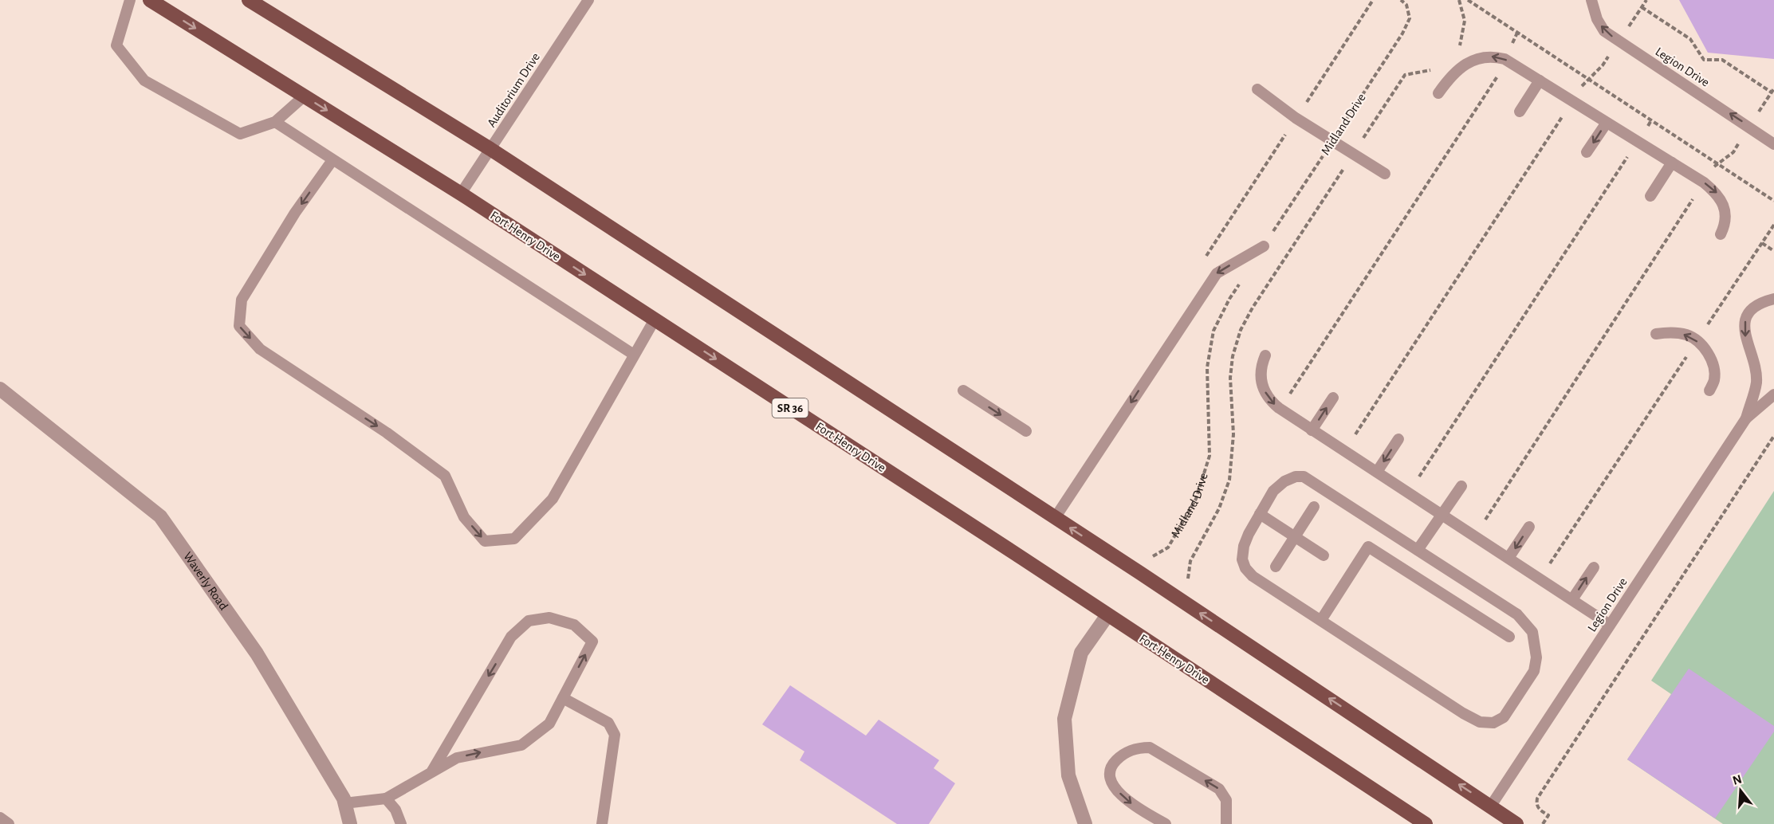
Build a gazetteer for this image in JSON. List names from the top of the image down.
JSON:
{
  "streets": {
    "main road": ["Fort Henry Drive", "SR 36"],
    "street": ["Waverly Road"],
    "lane": ["Legion Drive", "Auditorium Drive"],
    "path": ["Midland Drive"]
  },
  "crossings": [
    ["Auditorium Drive", "Fort Henry Drive"]
  ],
  "north": "top"
}
